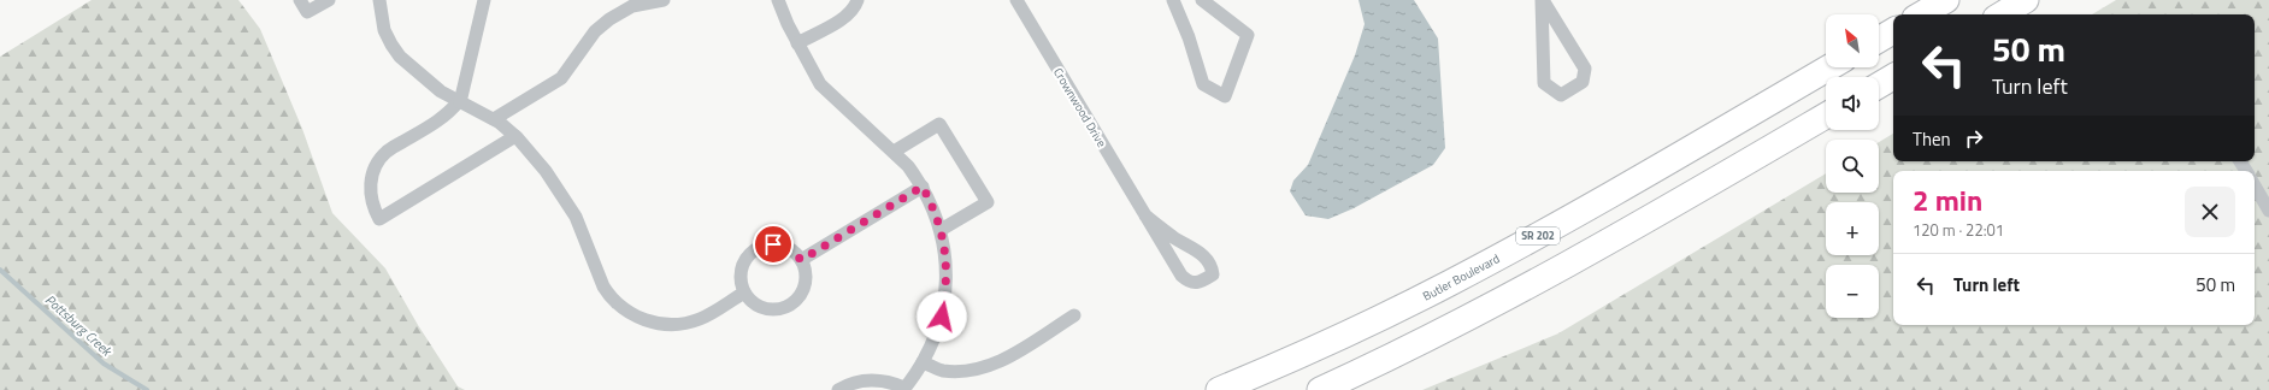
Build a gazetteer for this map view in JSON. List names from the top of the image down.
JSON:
{
  "streets": {
    "highway": ["SR 202", "Butler Boulevard"],
    "street": ["Crownwood Drive"]
  },
  "water": ["Pottsburg Creek"],
  "north": "top left",
  "page": {
    "map_buttons": ["+", "−"],
    "turn": ["50 m", "Turn left"],
    "then": "Then",
    "heading": ["2 min", "120 m · 22:01"],
    "list": [
      {
        "name": "Turn left",
        "value": "50 m"
      }
    ]
  }
}
